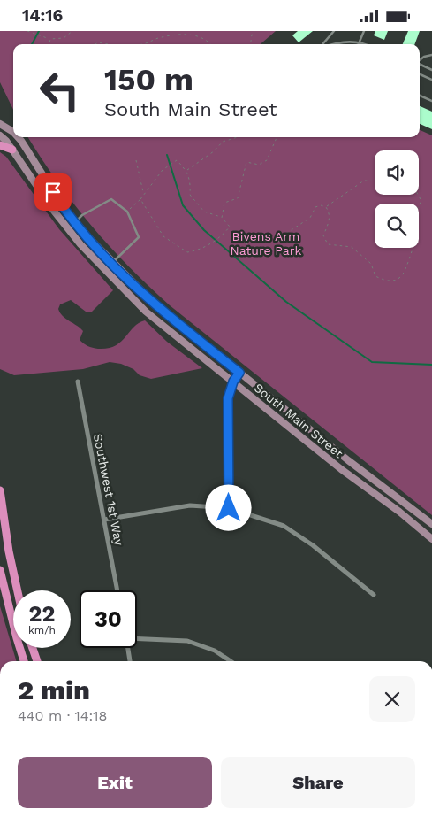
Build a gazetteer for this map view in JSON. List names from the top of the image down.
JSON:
{
  "streets": {
    "main road": ["South Main Street"],
    "street": ["Southwest 1st Way"]
  },
  "parks": ["Bivens Arm Nature Park"],
  "page": {
    "status": "14:16",
    "turn": ["150 m", "South Main Street"],
    "speed": "22 km/h",
    "limit": "30",
    "heading": ["2 min", "440 m · 14:18"],
    "buttons": ["Exit", "Share"]
  }
}
